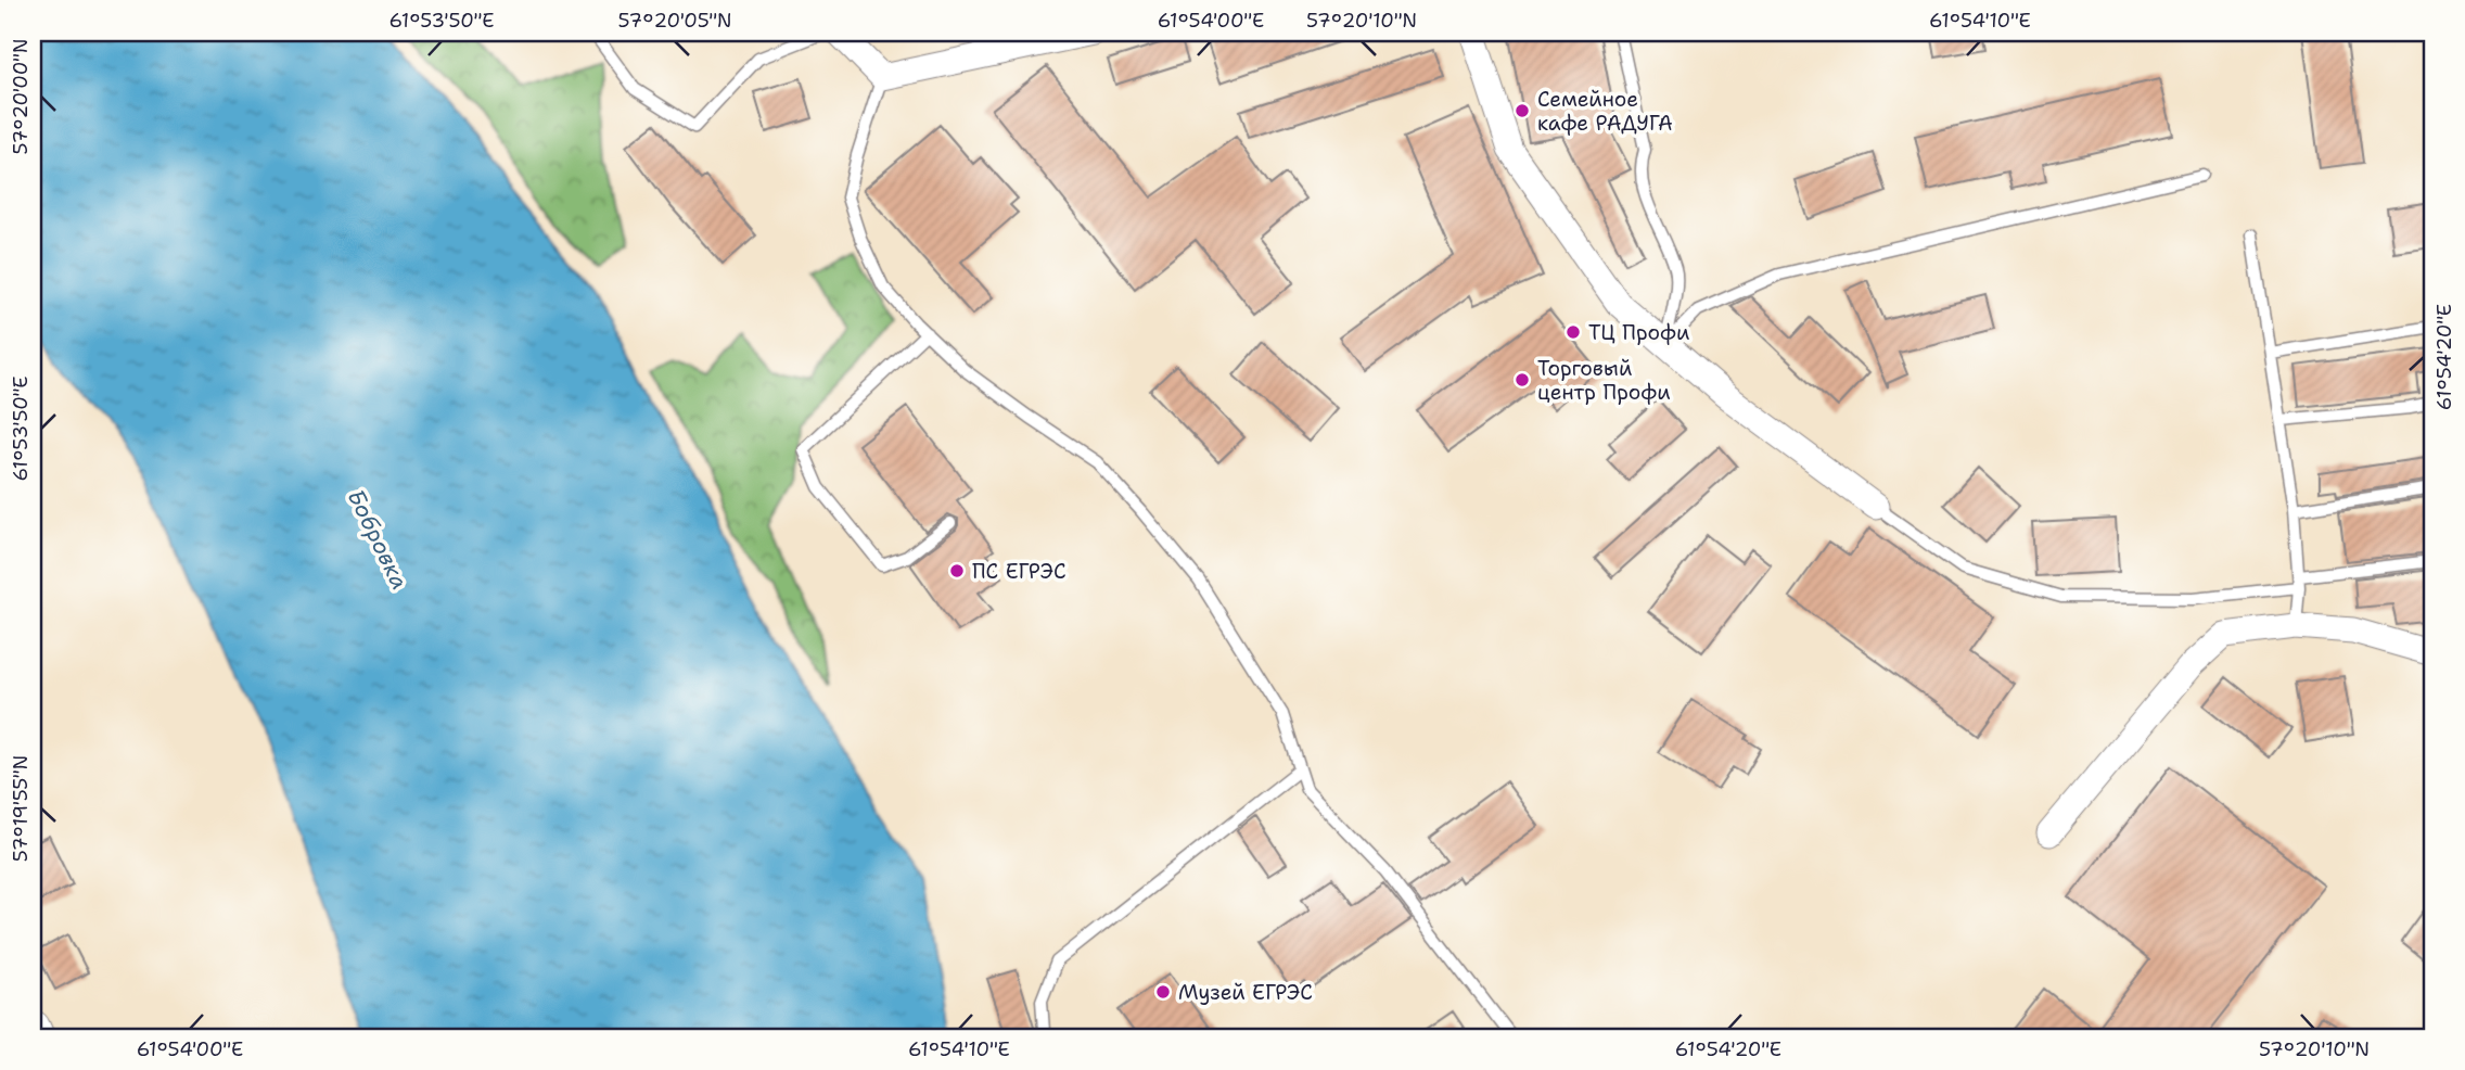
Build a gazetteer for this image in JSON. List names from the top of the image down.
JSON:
{
  "water": ["Бобровка"],
  "places": [
    "Семейное кафе РАДУГА",
    "ТЦ Профи",
    "Торговый центр Профи",
    "ПС ЕГРЭС",
    "Музей ЕГРЭС"
  ],
  "coordinates": [
    "61°53'50\"E",
    "57°20'05\"N",
    "61°54'00\"E",
    "57°20'10\"N",
    "61°54'10\"E",
    "57°20'00\"N",
    "61°54'20\"E",
    "57°19'55\"N"
  ]
}
